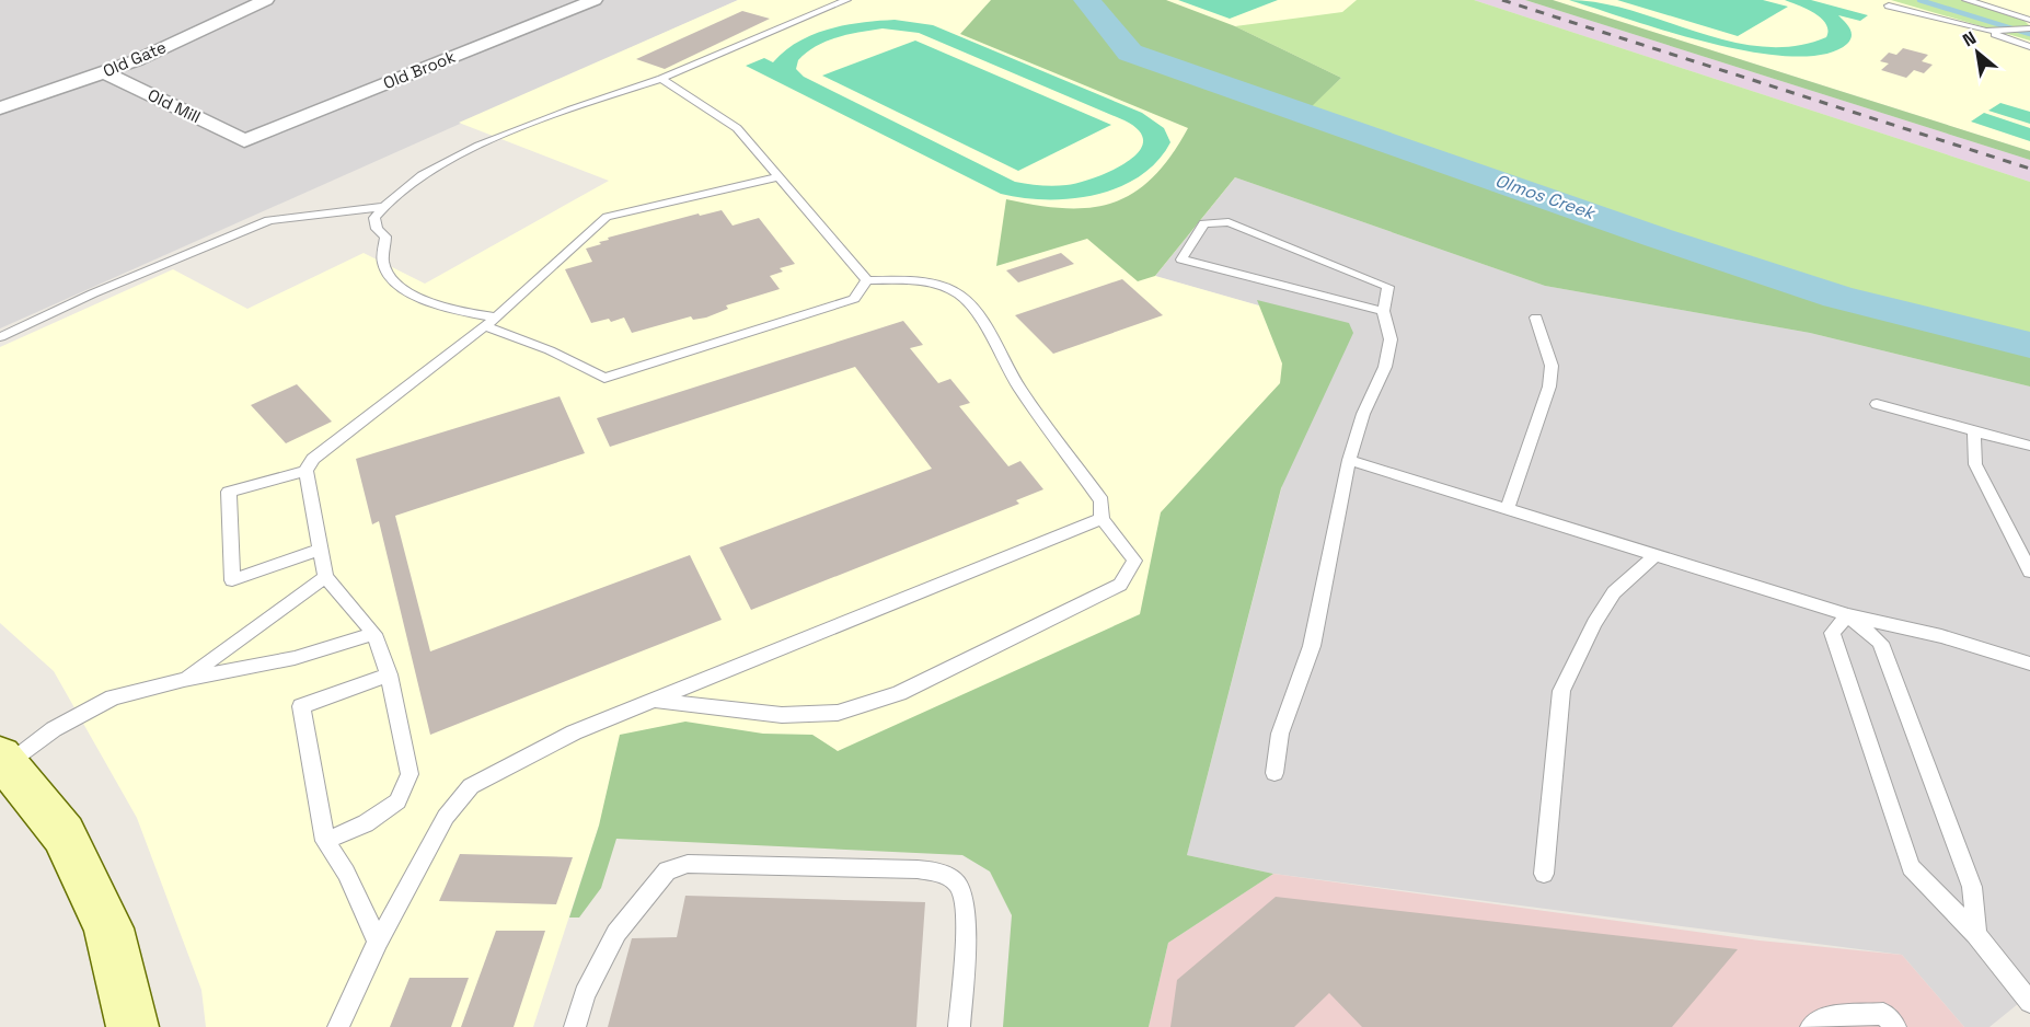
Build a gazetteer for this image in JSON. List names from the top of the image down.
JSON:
{
  "streets": {
    "street": ["Old Gate", "Old Brook", "Old Mill"]
  },
  "crossings": [
    ["Old Gate", "Old Mill"],
    ["Old Brook", "Old Mill"]
  ],
  "water": ["Olmos Creek"],
  "north": "top left"
}
